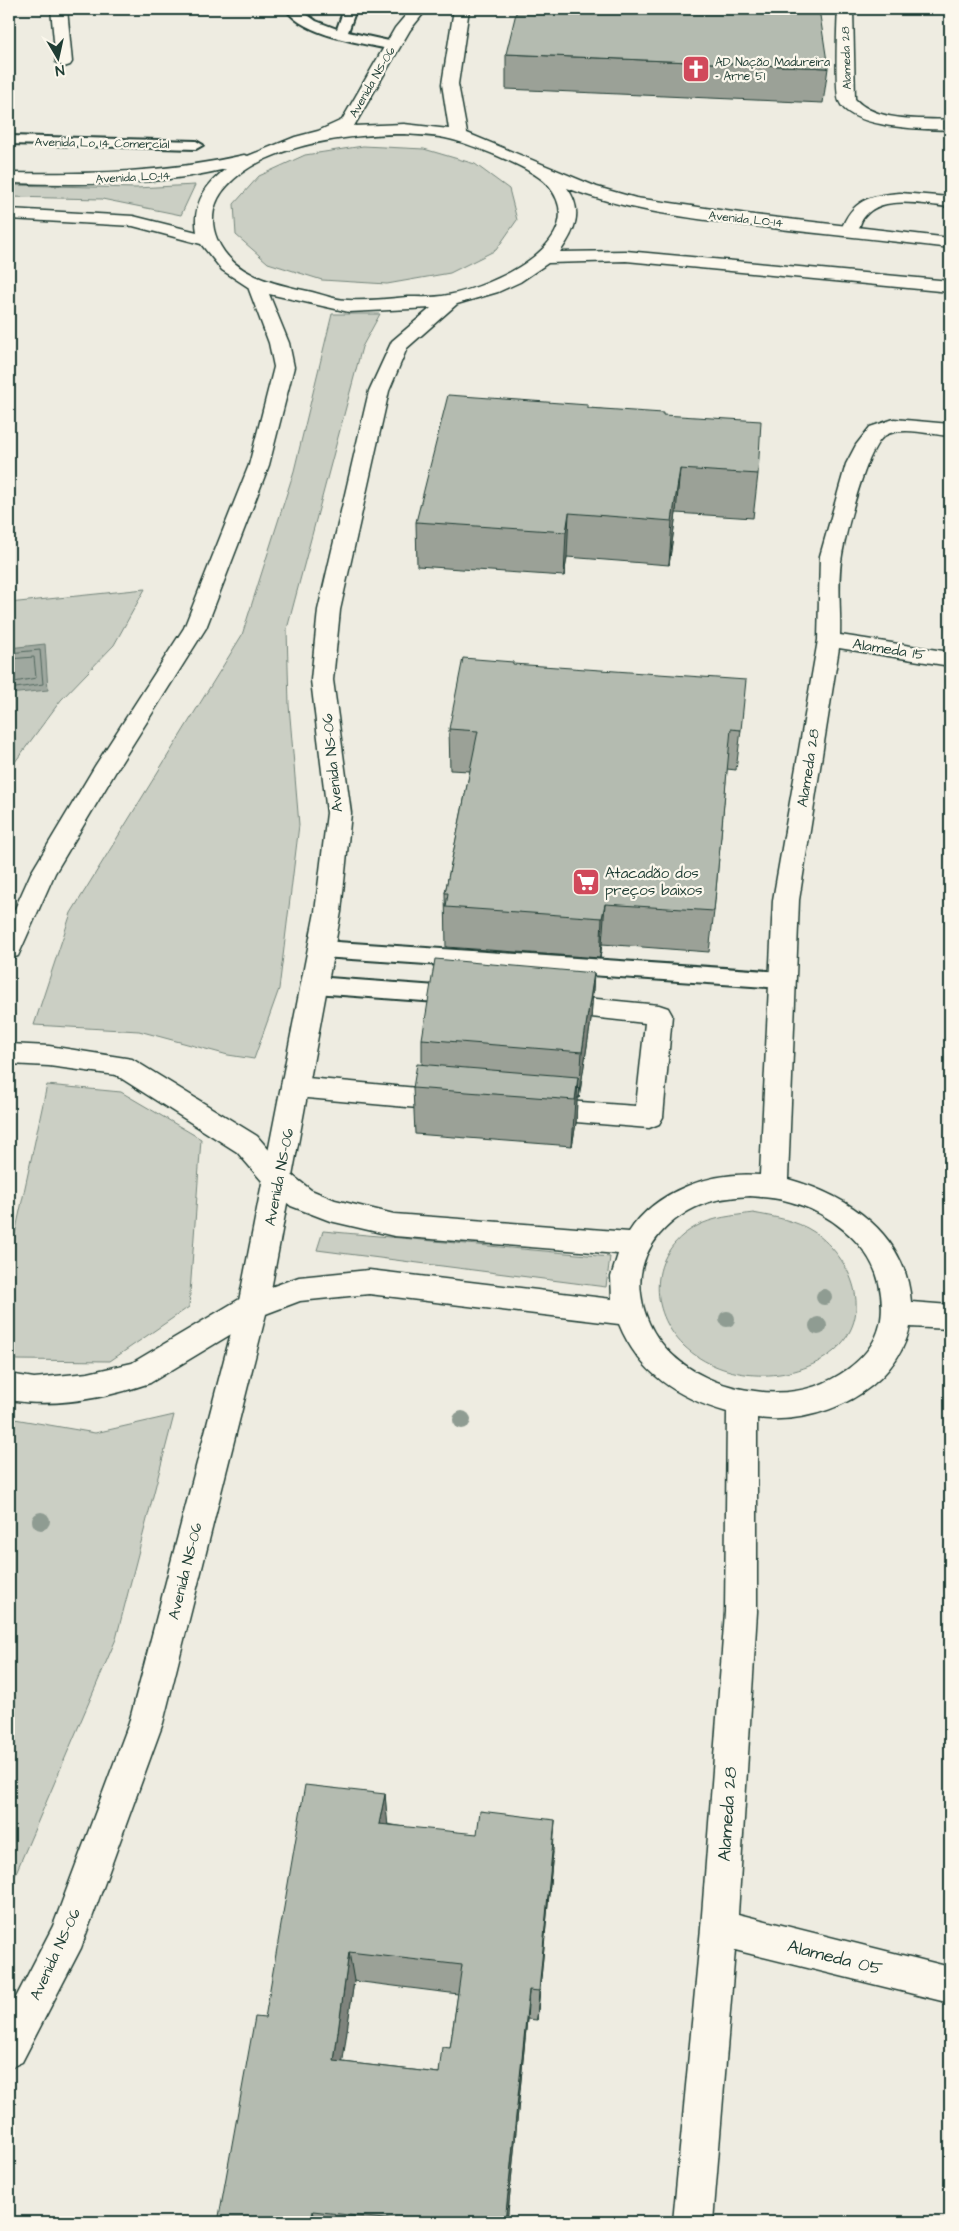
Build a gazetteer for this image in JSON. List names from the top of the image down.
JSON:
{
  "streets": {
    "street": [
      "Alameda 28",
      "Avenida NS-06",
      "Avenida LO-14",
      "Alameda 15",
      "Alameda 05"
    ],
    "lane": ["Avenida Lo 14 Comercial"]
  },
  "crossings": [
    ["Alameda 28", "Alameda 15"],
    ["Alameda 28", "Alameda 05"],
    ["Avenida NS-06", "Avenida LO-14"]
  ],
  "places": {
    "church": ["AD Nação Madureira - Arne 51"],
    "supermarket": ["Atacadão dos preços baixos"]
  },
  "north": "bottom"
}
